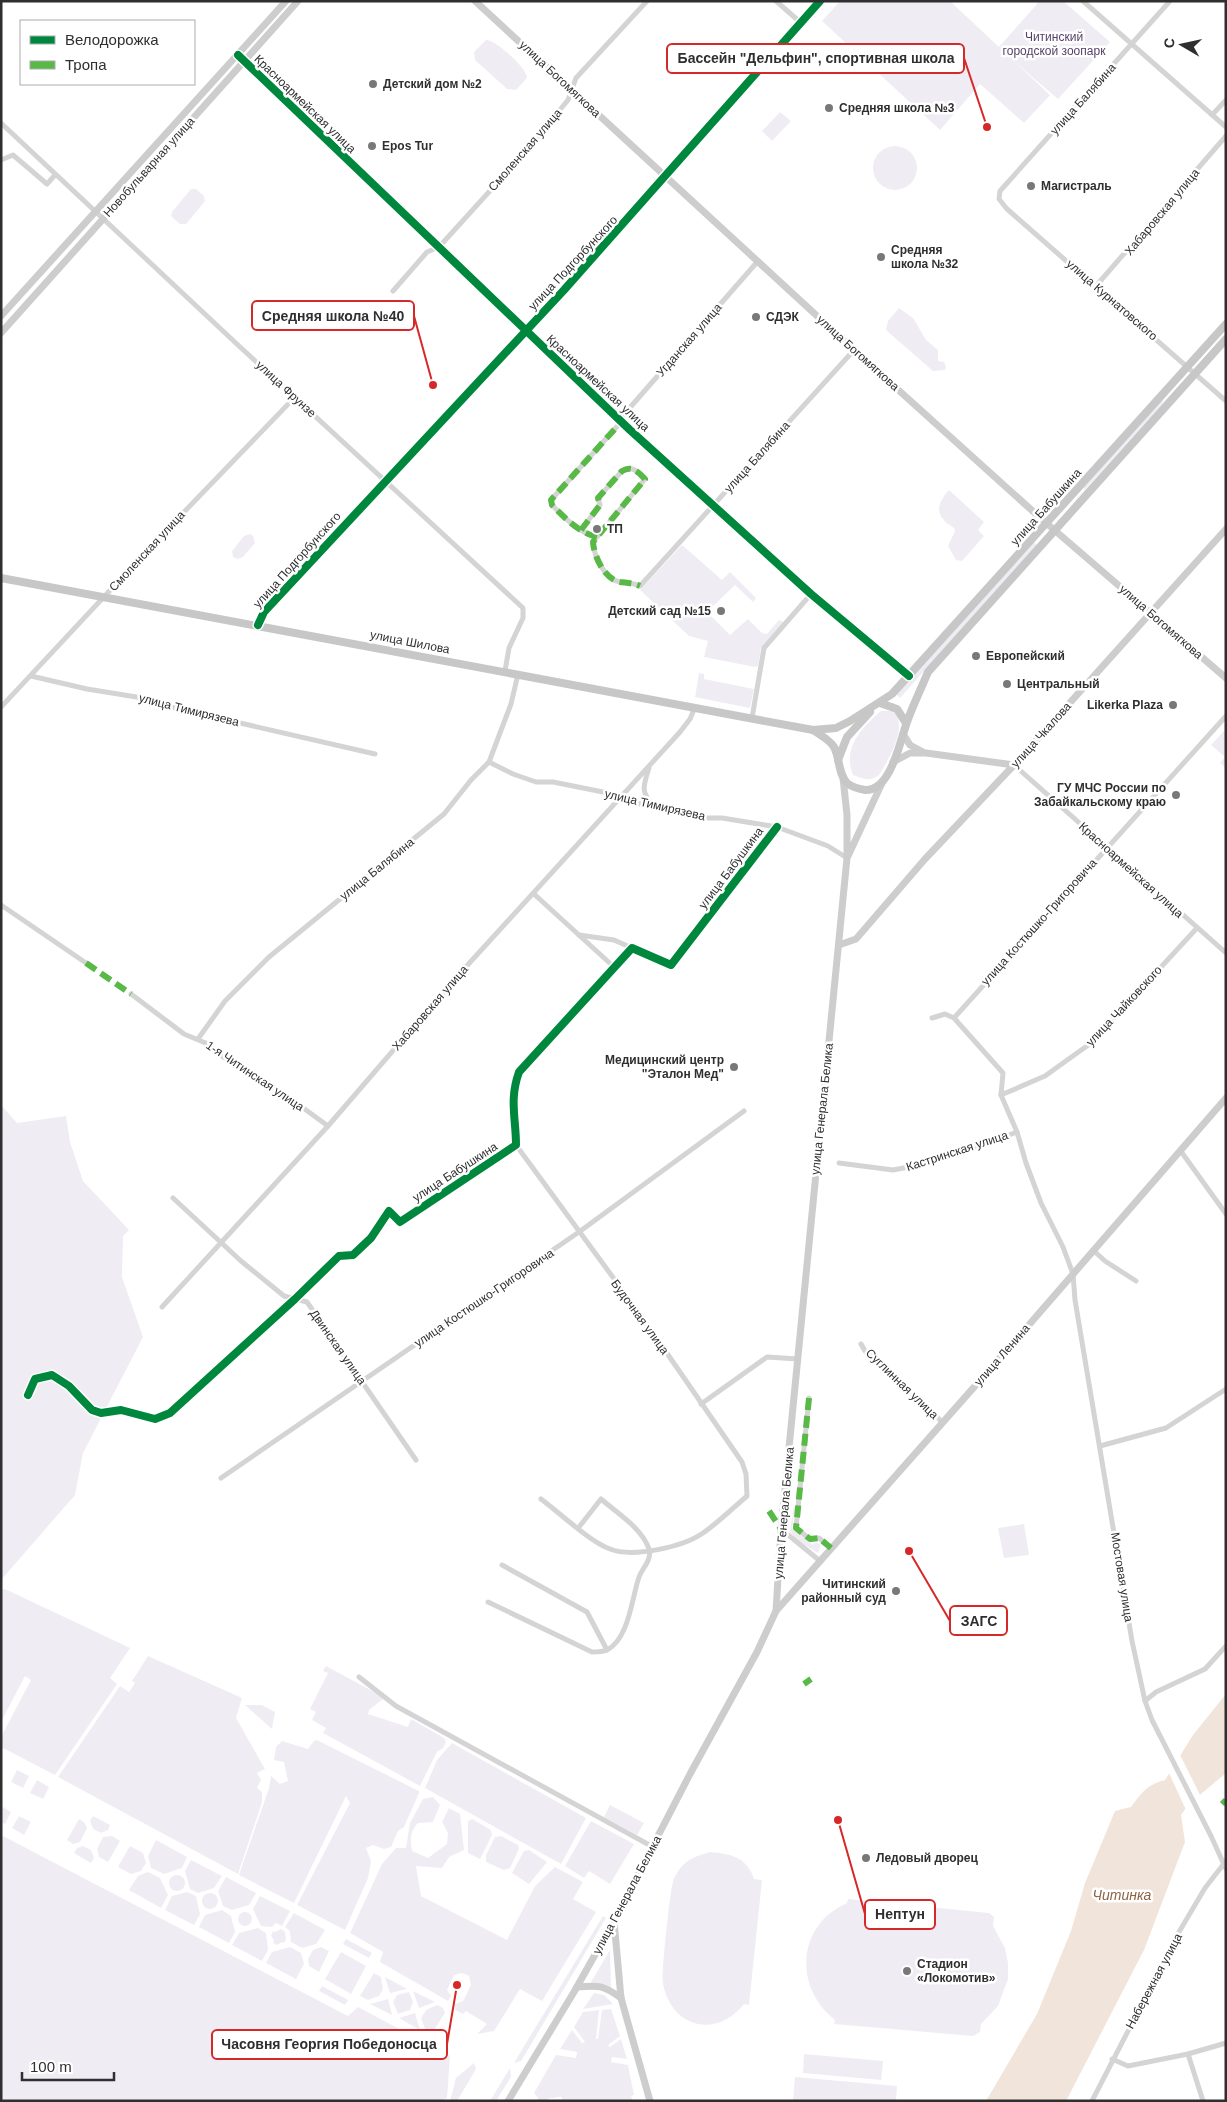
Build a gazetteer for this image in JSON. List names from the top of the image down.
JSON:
{
  "streets": {
    "main road": [
      "улица Богомягкова",
      "Новобульварная улица",
      "улица Бабушкина",
      "улица Шилова",
      "улица Чкалова",
      "улица Генерала Белика",
      "улица Ленина"
    ],
    "street": [
      "улица Балябина",
      "Красноармейская улица",
      "Смоленская улица",
      "Хабаровская улица",
      "улица Подгорбунского",
      "улица Курнатовского",
      "Угданская улица",
      "улица Фрунзе",
      "улица Тимирязева",
      "улица Костюшко-Григоровича",
      "улица Чайковского",
      "1-я Читинская улица",
      "Кастринская улица",
      "Будочная улица",
      "Двинская улица",
      "Суглинная улица",
      "Мостовая улица",
      "Набережная улица"
    ]
  },
  "crossings": [
    ["улица Богомягкова", "улица Балябина"],
    ["улица Богомягкова", "Смоленская улица"],
    ["улица Богомягкова", "улица Подгорбунского"],
    ["улица Богомягкова", "Угданская улица"],
    ["улица Богомягкова", "улица Бабушкина"],
    ["улица Богомягкова", "улица Чкалова"],
    ["улица Балябина", "Красноармейская улица"],
    ["улица Балябина", "улица Курнатовского"],
    ["улица Балябина", "улица Шилова"],
    ["улица Балябина", "улица Тимирязева"],
    ["улица Балябина", "1-я Читинская улица"],
    ["Красноармейская улица", "Смоленская улица"],
    ["Красноармейская улица", "Новобульварная улица"],
    ["Красноармейская улица", "улица Подгорбунского"],
    ["Красноармейская улица", "Угданская улица"],
    ["Красноармейская улица", "улица Бабушкина"],
    ["Красноармейская улица", "улица Чкалова"],
    ["Красноармейская улица", "улица Костюшко-Григоровича"],
    ["Красноармейская улица", "улица Чайковского"],
    ["Смоленская улица", "улица Фрунзе"],
    ["Смоленская улица", "улица Шилова"],
    ["Смоленская улица", "улица Тимирязева"],
    ["Новобульварная улица", "улица Фрунзе"],
    ["Хабаровская улица", "улица Курнатовского"],
    ["Хабаровская улица", "улица Шилова"],
    ["Хабаровская улица", "улица Тимирязева"],
    ["Хабаровская улица", "1-я Читинская улица"],
    ["Хабаровская улица", "Двинская улица"],
    ["улица Подгорбунского", "улица Фрунзе"],
    ["улица Подгорбунского", "улица Шилова"],
    ["улица Курнатовского", "улица Бабушкина"],
    ["улица Фрунзе", "улица Шилова"],
    ["улица Бабушкина", "улица Тимирязева"],
    ["улица Бабушкина", "Будочная улица"],
    ["улица Бабушкина", "Двинская улица"],
    ["улица Тимирязева", "улица Генерала Белика"],
    ["улица Чкалова", "улица Генерала Белика"],
    ["улица Костюшко-Григоровича", "Будочная улица"],
    ["улица Костюшко-Григоровича", "Двинская улица"],
    ["улица Чайковского", "Кастринская улица"],
    ["улица Генерала Белика", "улица Ленина"],
    ["Кастринская улица", "Мостовая улица"],
    ["улица Ленина", "Суглинная улица"],
    ["улица Ленина", "Мостовая улица"],
    ["Мостовая улица", "Набережная улица"]
  ],
  "water": ["Читинка"],
  "parks": ["Читинский городской зоопарк"],
  "places": [
    "Детский дом №2",
    "Средняя школа №3",
    "Бассейн \"Дельфин\", спортивная школа",
    "Epos Tur",
    "Магистраль",
    "Средняя школа №32",
    "СДЭК",
    "Средняя школа №40",
    "ТП",
    "Детский сад №15",
    "Европейский",
    "Центральный",
    "Likerka Plaza",
    "ГУ МЧС России по Забайкальскому краю",
    "Медицинский центр \"Эталон Мед\"",
    "ЗАГС",
    "Читинский районный суд",
    "Нептун",
    "Ледовый дворец",
    "Стадион «Локомотив»",
    "Часовня Георгия Победоносца"
  ],
  "legend": ["Велодорожка", "Тропа"],
  "scale_bar": "100 m",
  "north": "left"
}
